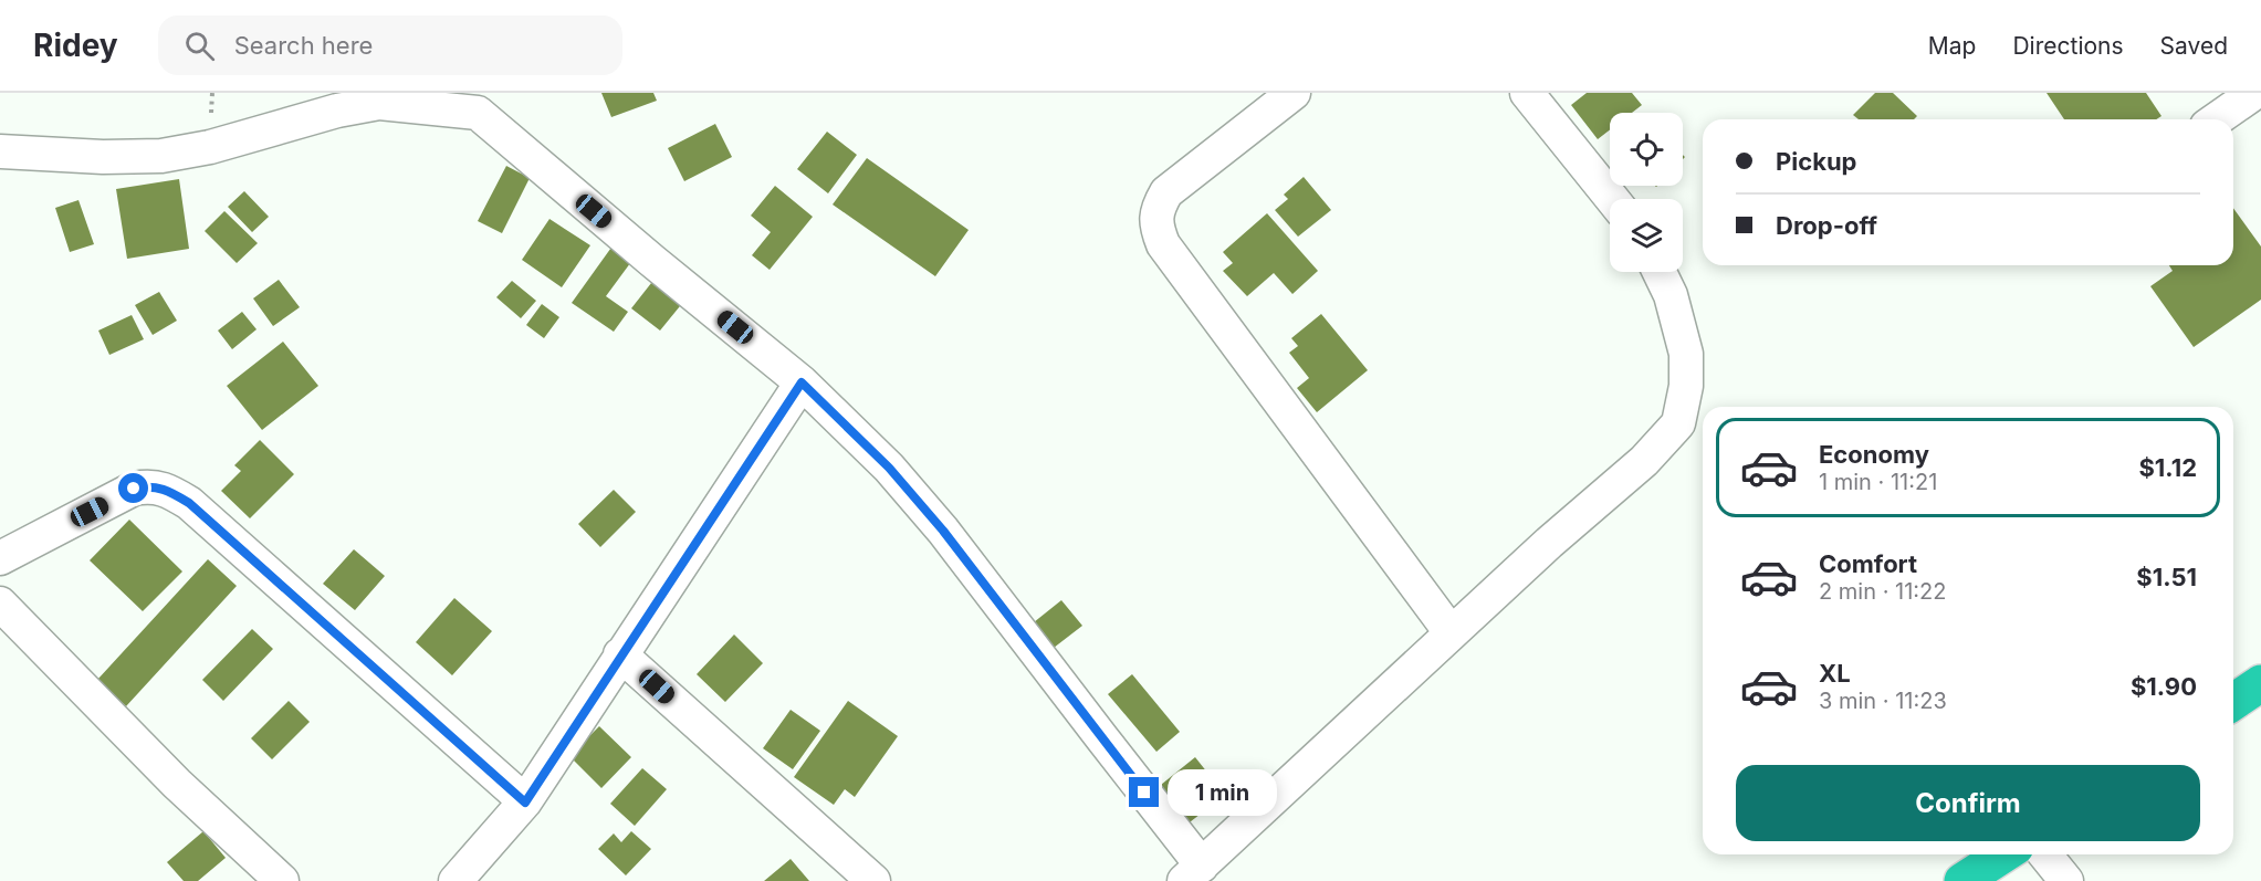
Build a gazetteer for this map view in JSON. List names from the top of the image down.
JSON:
{
  "page": {
    "header": "Ridey",
    "search": "Search here",
    "nav": ["Map", "Directions", "Saved"],
    "banner": ["Pickup", "Drop-off"],
    "list": [
      {
        "name": "Economy",
        "note": "1 min · 11:21",
        "value": "$1.12"
      },
      {
        "name": "Comfort",
        "note": "2 min · 11:22",
        "value": "$1.51"
      },
      {
        "name": "XL",
        "note": "3 min · 11:23",
        "value": "$1.90"
      }
    ],
    "buttons": "Confirm",
    "bubble": "1 min"
  }
}
